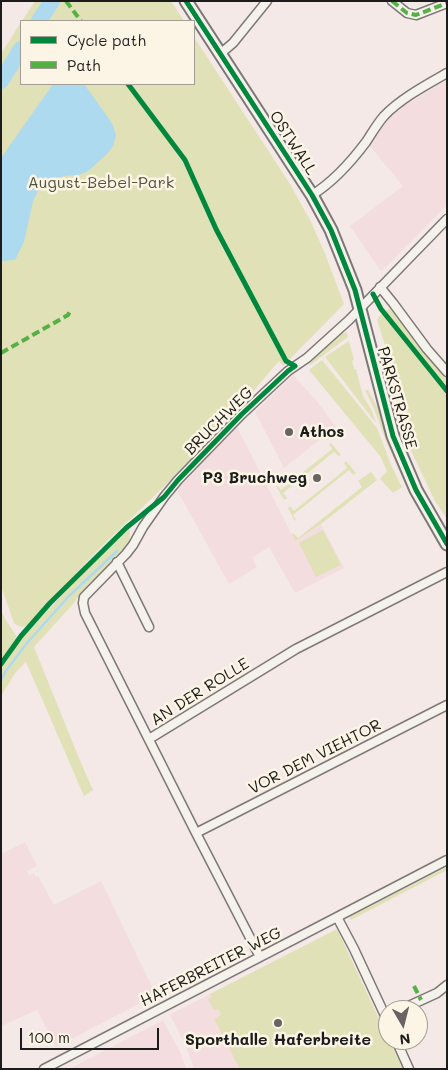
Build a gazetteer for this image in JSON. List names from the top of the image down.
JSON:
{
  "streets": {
    "main road": ["OSTWALL", "PARKSTRASSE"],
    "street": [
      "BRUCHWEG",
      "AN DER ROLLE",
      "VOR DEM VIEHTOR",
      "HAFERBREITER WEG"
    ]
  },
  "crossings": [
    ["OSTWALL", "PARKSTRASSE"],
    ["OSTWALL", "BRUCHWEG"],
    ["PARKSTRASSE", "BRUCHWEG"],
    ["BRUCHWEG", "AN DER ROLLE"]
  ],
  "parks": ["August-Bebel-Park"],
  "places": ["Athos", "P3 Bruchweg", "Sporthalle Haferbreite"],
  "legend": ["Cycle path", "Path"],
  "scale_bar": "100 m",
  "north": "bottom"
}
